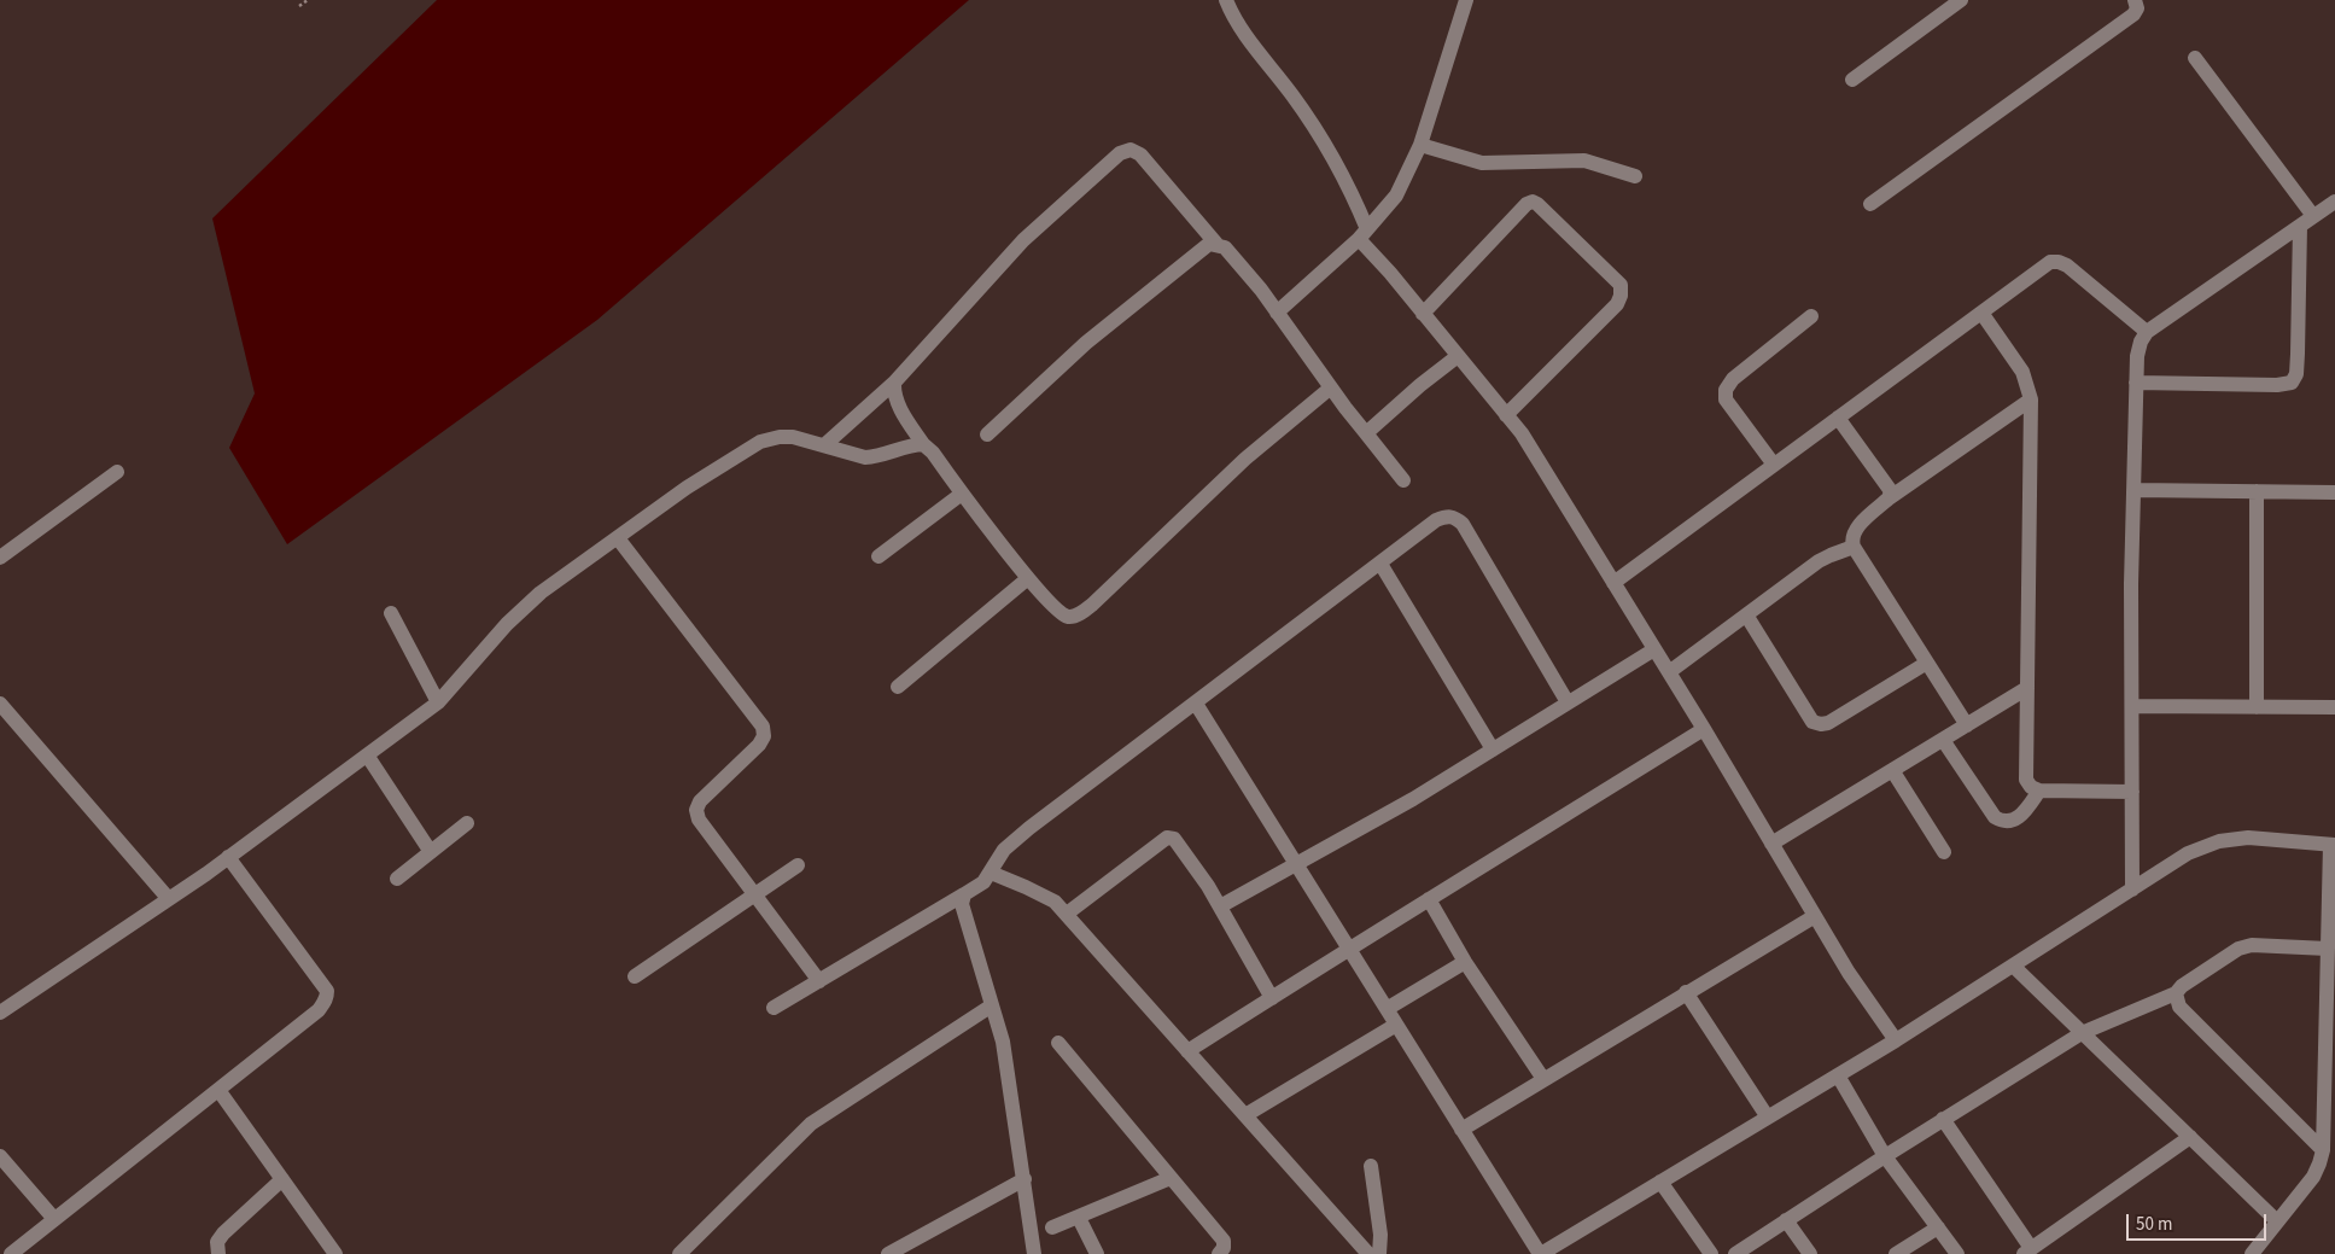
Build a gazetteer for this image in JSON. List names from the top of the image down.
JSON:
{
  "scale_bar": "50 m"
}
